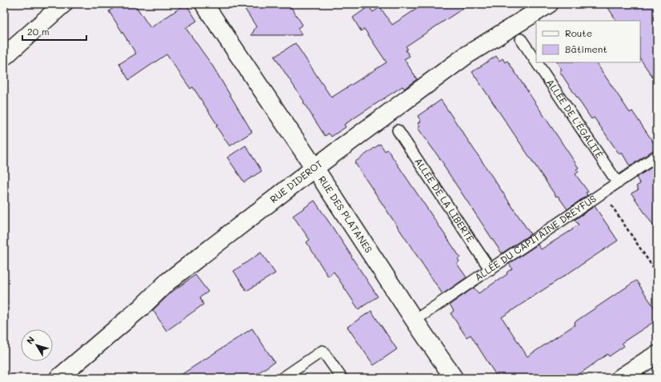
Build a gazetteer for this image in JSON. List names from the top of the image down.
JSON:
{
  "streets": {
    "street": ["RUE DIDEROT", "RUE DES PLATANES"],
    "lane": ["ALLÉE DE L'ÉGALITÉ", "ALLÉE DE LA LIBERTÉ", "ALLÉE DU CAPITAINE DREYFUS"]
  },
  "crossings": [
    ["ALLÉE DE L'ÉGALITÉ", "ALLÉE DU CAPITAINE DREYFUS"],
    ["RUE DIDEROT", "RUE DES PLATANES"],
    ["ALLÉE DE LA LIBERTÉ", "ALLÉE DU CAPITAINE DREYFUS"],
    ["RUE DES PLATANES", "ALLÉE DU CAPITAINE DREYFUS"]
  ],
  "legend": ["Route", "Bâtiment"],
  "scale_bar": "20 m",
  "north": "top left"
}
